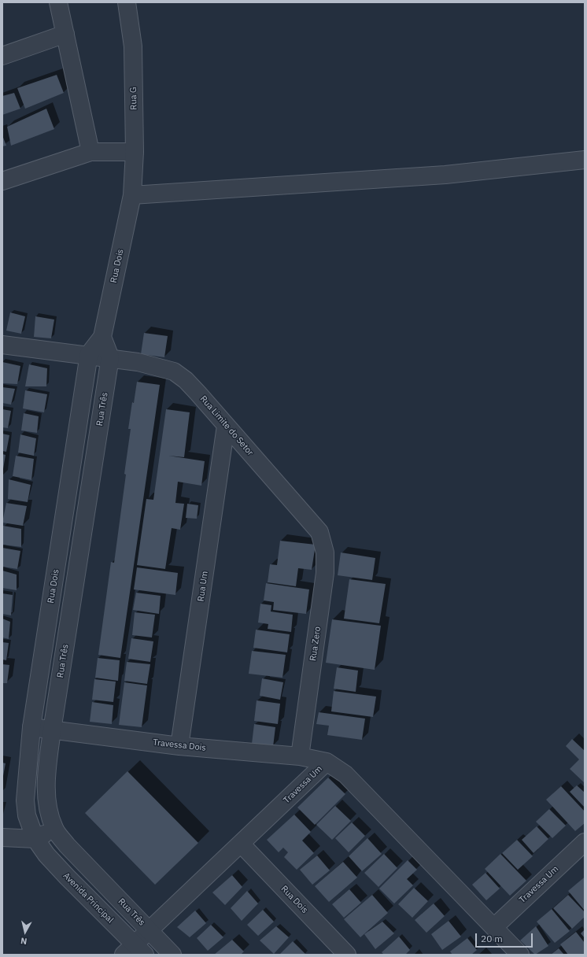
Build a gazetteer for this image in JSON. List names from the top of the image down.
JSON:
{
  "streets": {
    "street": [
      "Rua G",
      "Rua Dois",
      "Rua Três",
      "Rua Limite do Setor",
      "Rua Um",
      "Rua Zero",
      "Travessa Dois",
      "Travessa Um",
      "Avenida Principal"
    ]
  },
  "crossings": [
    ["Rua G", "Rua Dois"],
    ["Rua Dois", "Rua Limite do Setor"],
    ["Rua Dois", "Travessa Dois"],
    ["Rua Dois", "Travessa Um"],
    ["Rua Dois", "Avenida Principal"],
    ["Rua Três", "Rua Limite do Setor"],
    ["Rua Três", "Travessa Dois"],
    ["Rua Três", "Travessa Um"],
    ["Rua Limite do Setor", "Rua Um"],
    ["Rua Limite do Setor", "Rua Zero"],
    ["Rua Um", "Travessa Dois"],
    ["Rua Zero", "Travessa Dois"],
    ["Travessa Dois", "Travessa Um"],
    ["Travessa Um", "Avenida Principal"]
  ],
  "scale_bar": "20 m",
  "north": "bottom"
}
